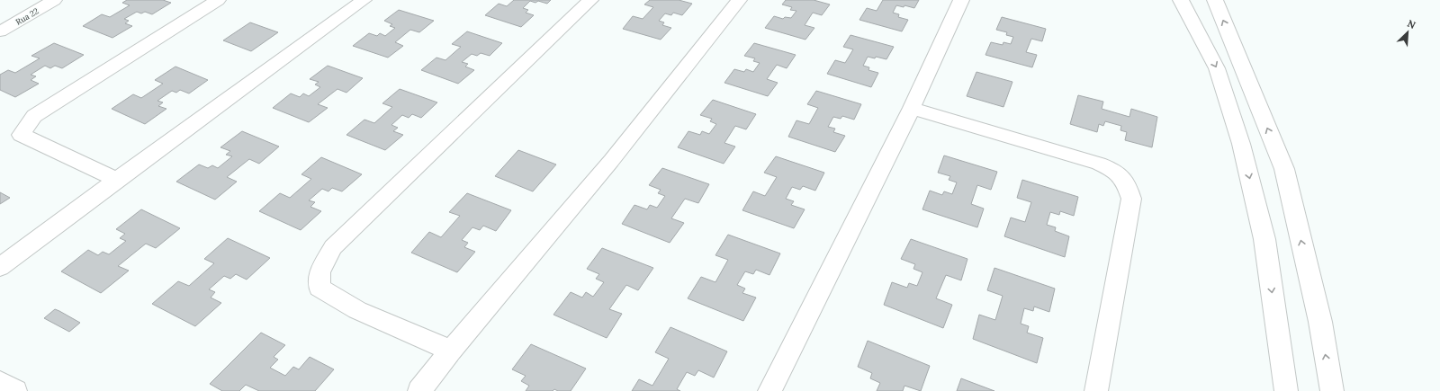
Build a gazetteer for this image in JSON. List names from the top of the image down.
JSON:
{
  "streets": {
    "street": ["Rua 22"]
  },
  "north": "top right"
}
